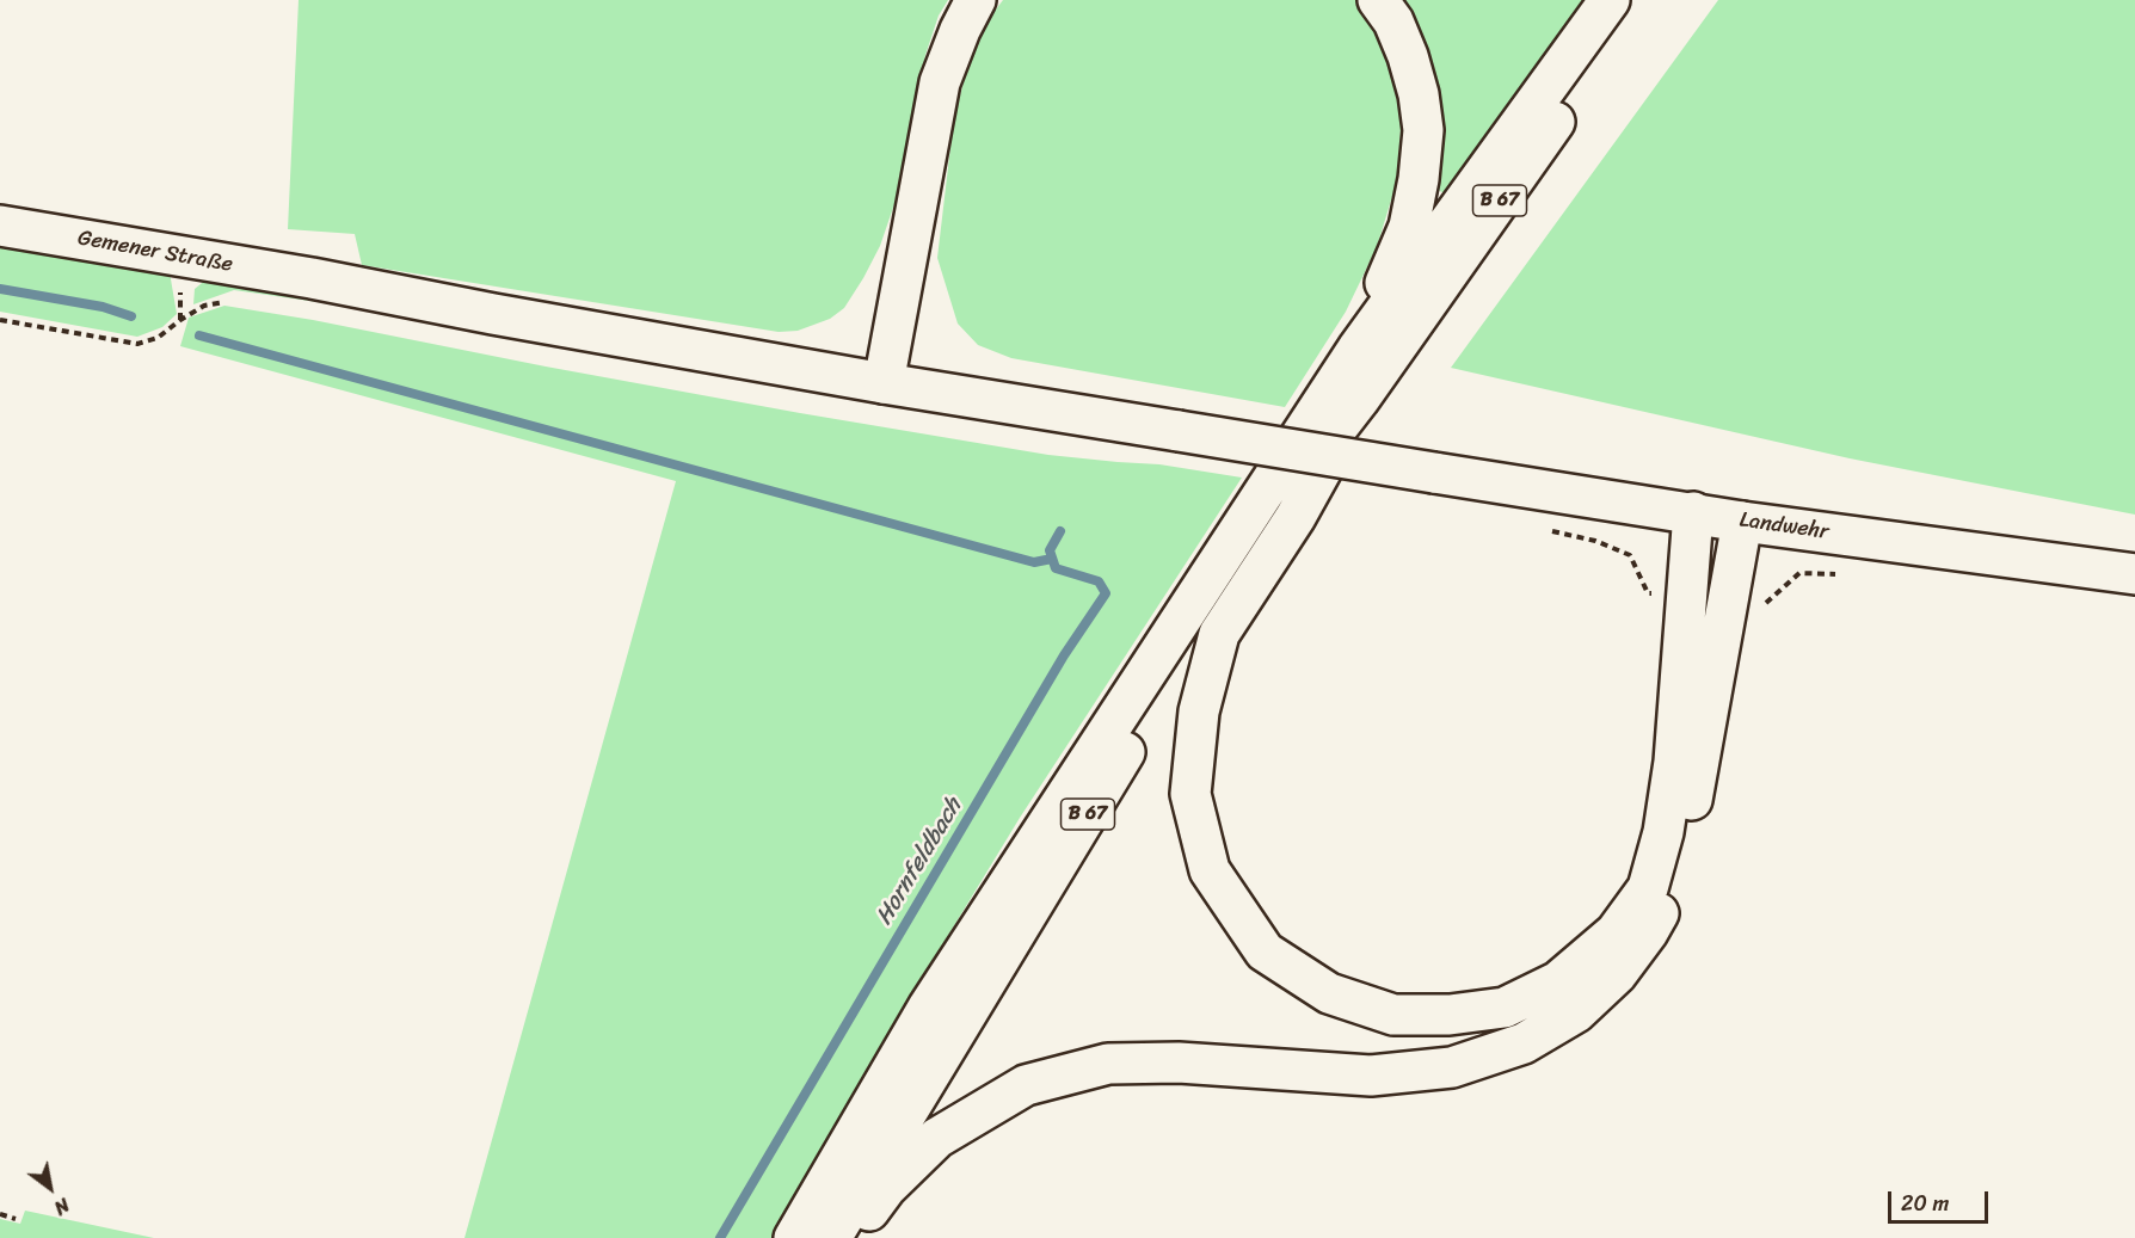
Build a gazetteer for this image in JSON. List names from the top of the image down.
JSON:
{
  "streets": {
    "main road": ["B 67", "Gemener Straße", "Landwehr"]
  },
  "crossings": [
    ["Gemener Straße", "Landwehr"]
  ],
  "water": ["Hornfeldbach"],
  "scale_bar": "20 m",
  "north": "bottom right"
}
